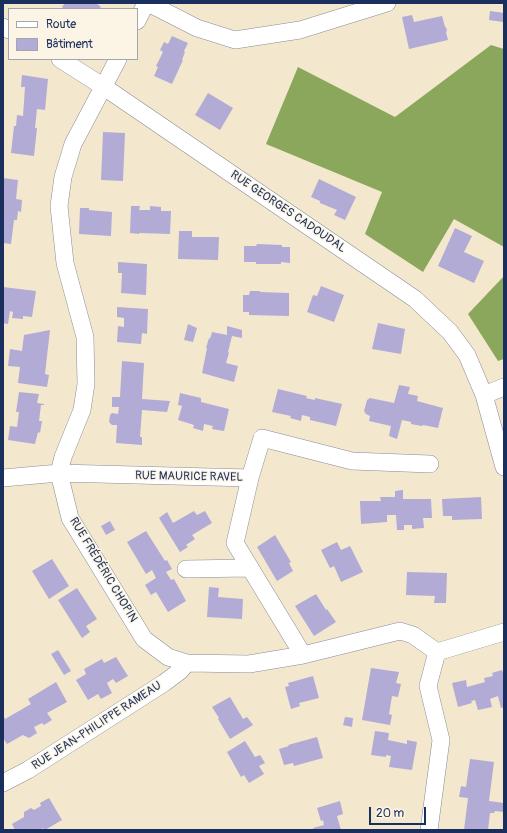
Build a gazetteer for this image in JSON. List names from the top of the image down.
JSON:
{
  "streets": {
    "street": [
      "RUE GEORGES CADOUDAL",
      "RUE MAURICE RAVEL",
      "RUE FRÉDÉRIC CHOPIN",
      "RUE JEAN-PHILIPPE RAMEAU"
    ]
  },
  "crossings": [
    ["RUE GEORGES CADOUDAL", "RUE FRÉDÉRIC CHOPIN"],
    ["RUE MAURICE RAVEL", "RUE FRÉDÉRIC CHOPIN"],
    ["RUE FRÉDÉRIC CHOPIN", "RUE JEAN-PHILIPPE RAMEAU"]
  ],
  "legend": ["Route", "Bâtiment"],
  "scale_bar": "20 m"
}
